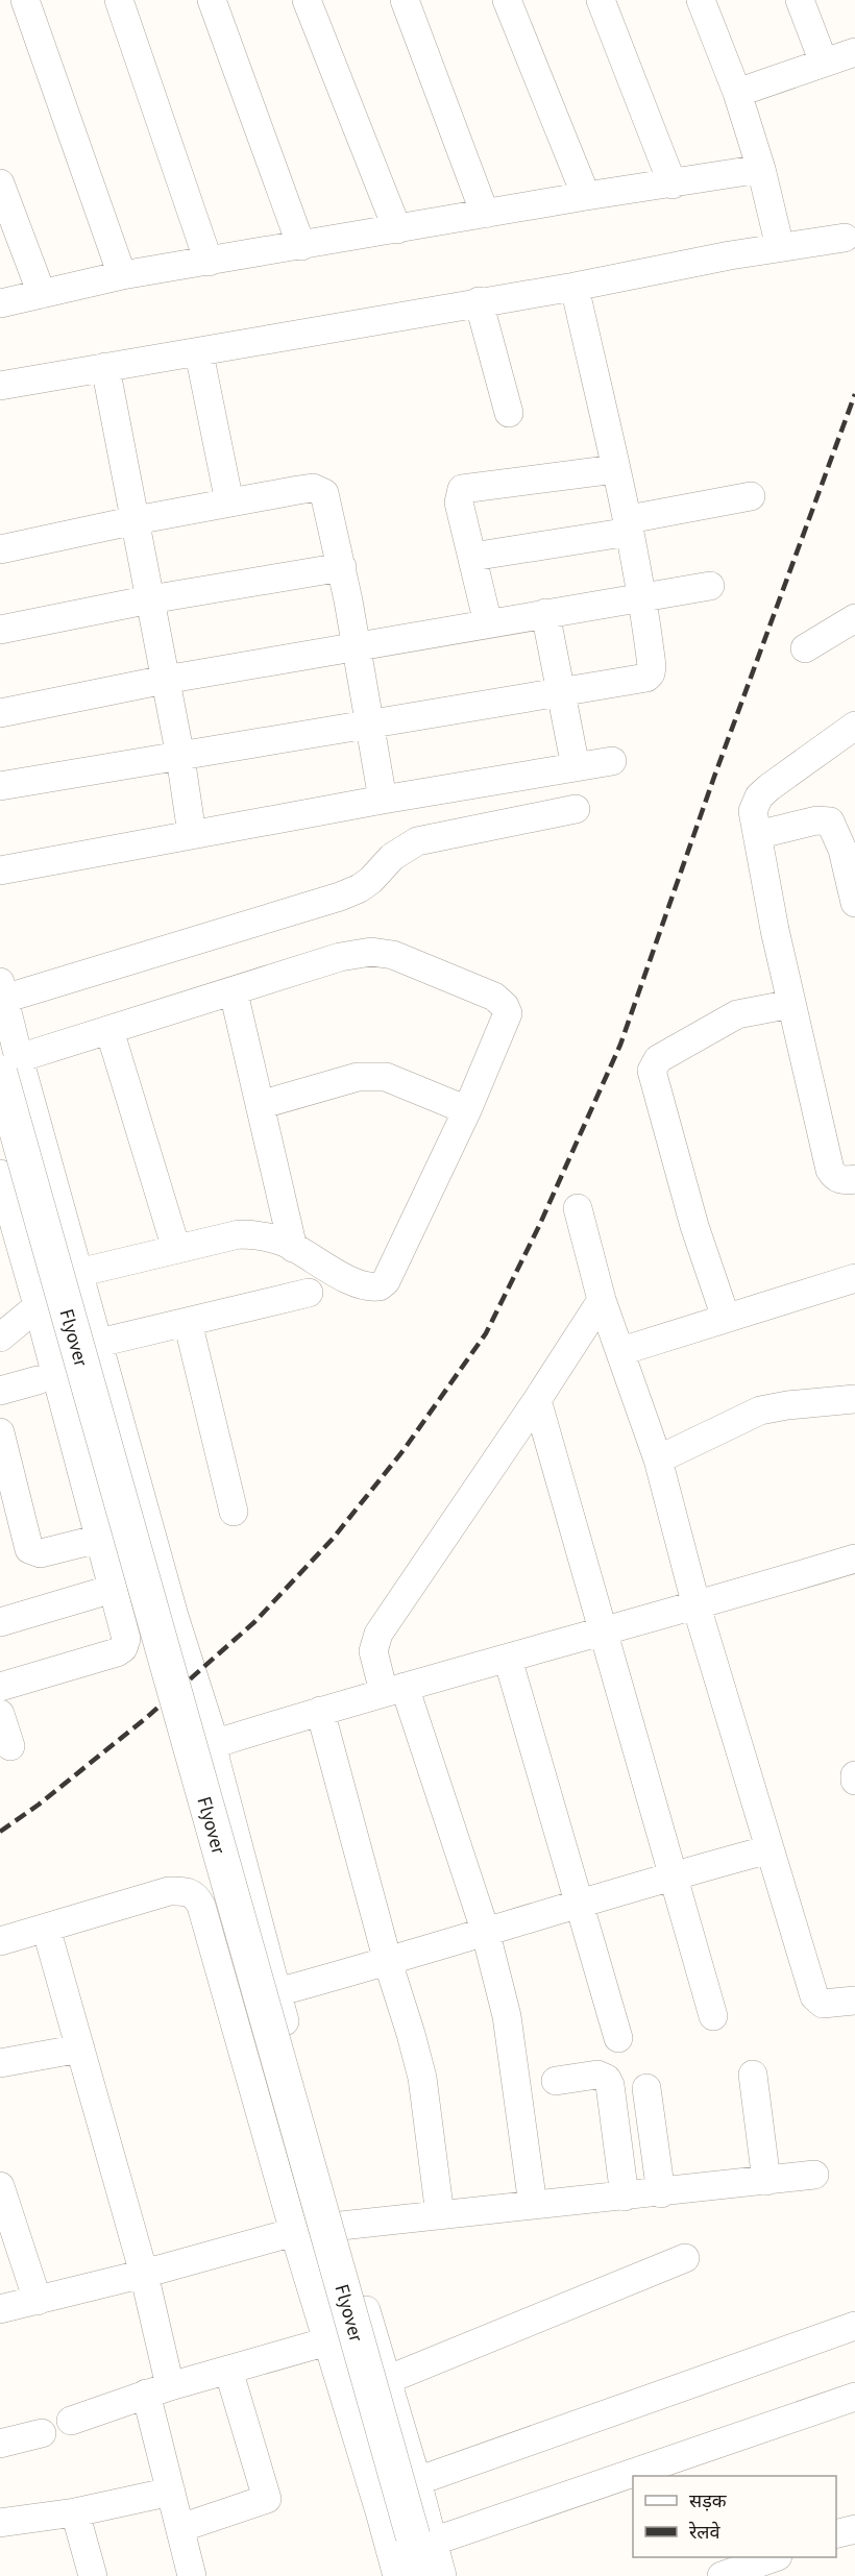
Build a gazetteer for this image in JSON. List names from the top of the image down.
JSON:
{
  "streets": {
    "main road": ["Flyover"]
  },
  "legend": ["सड़क", "रेलवे"]
}
